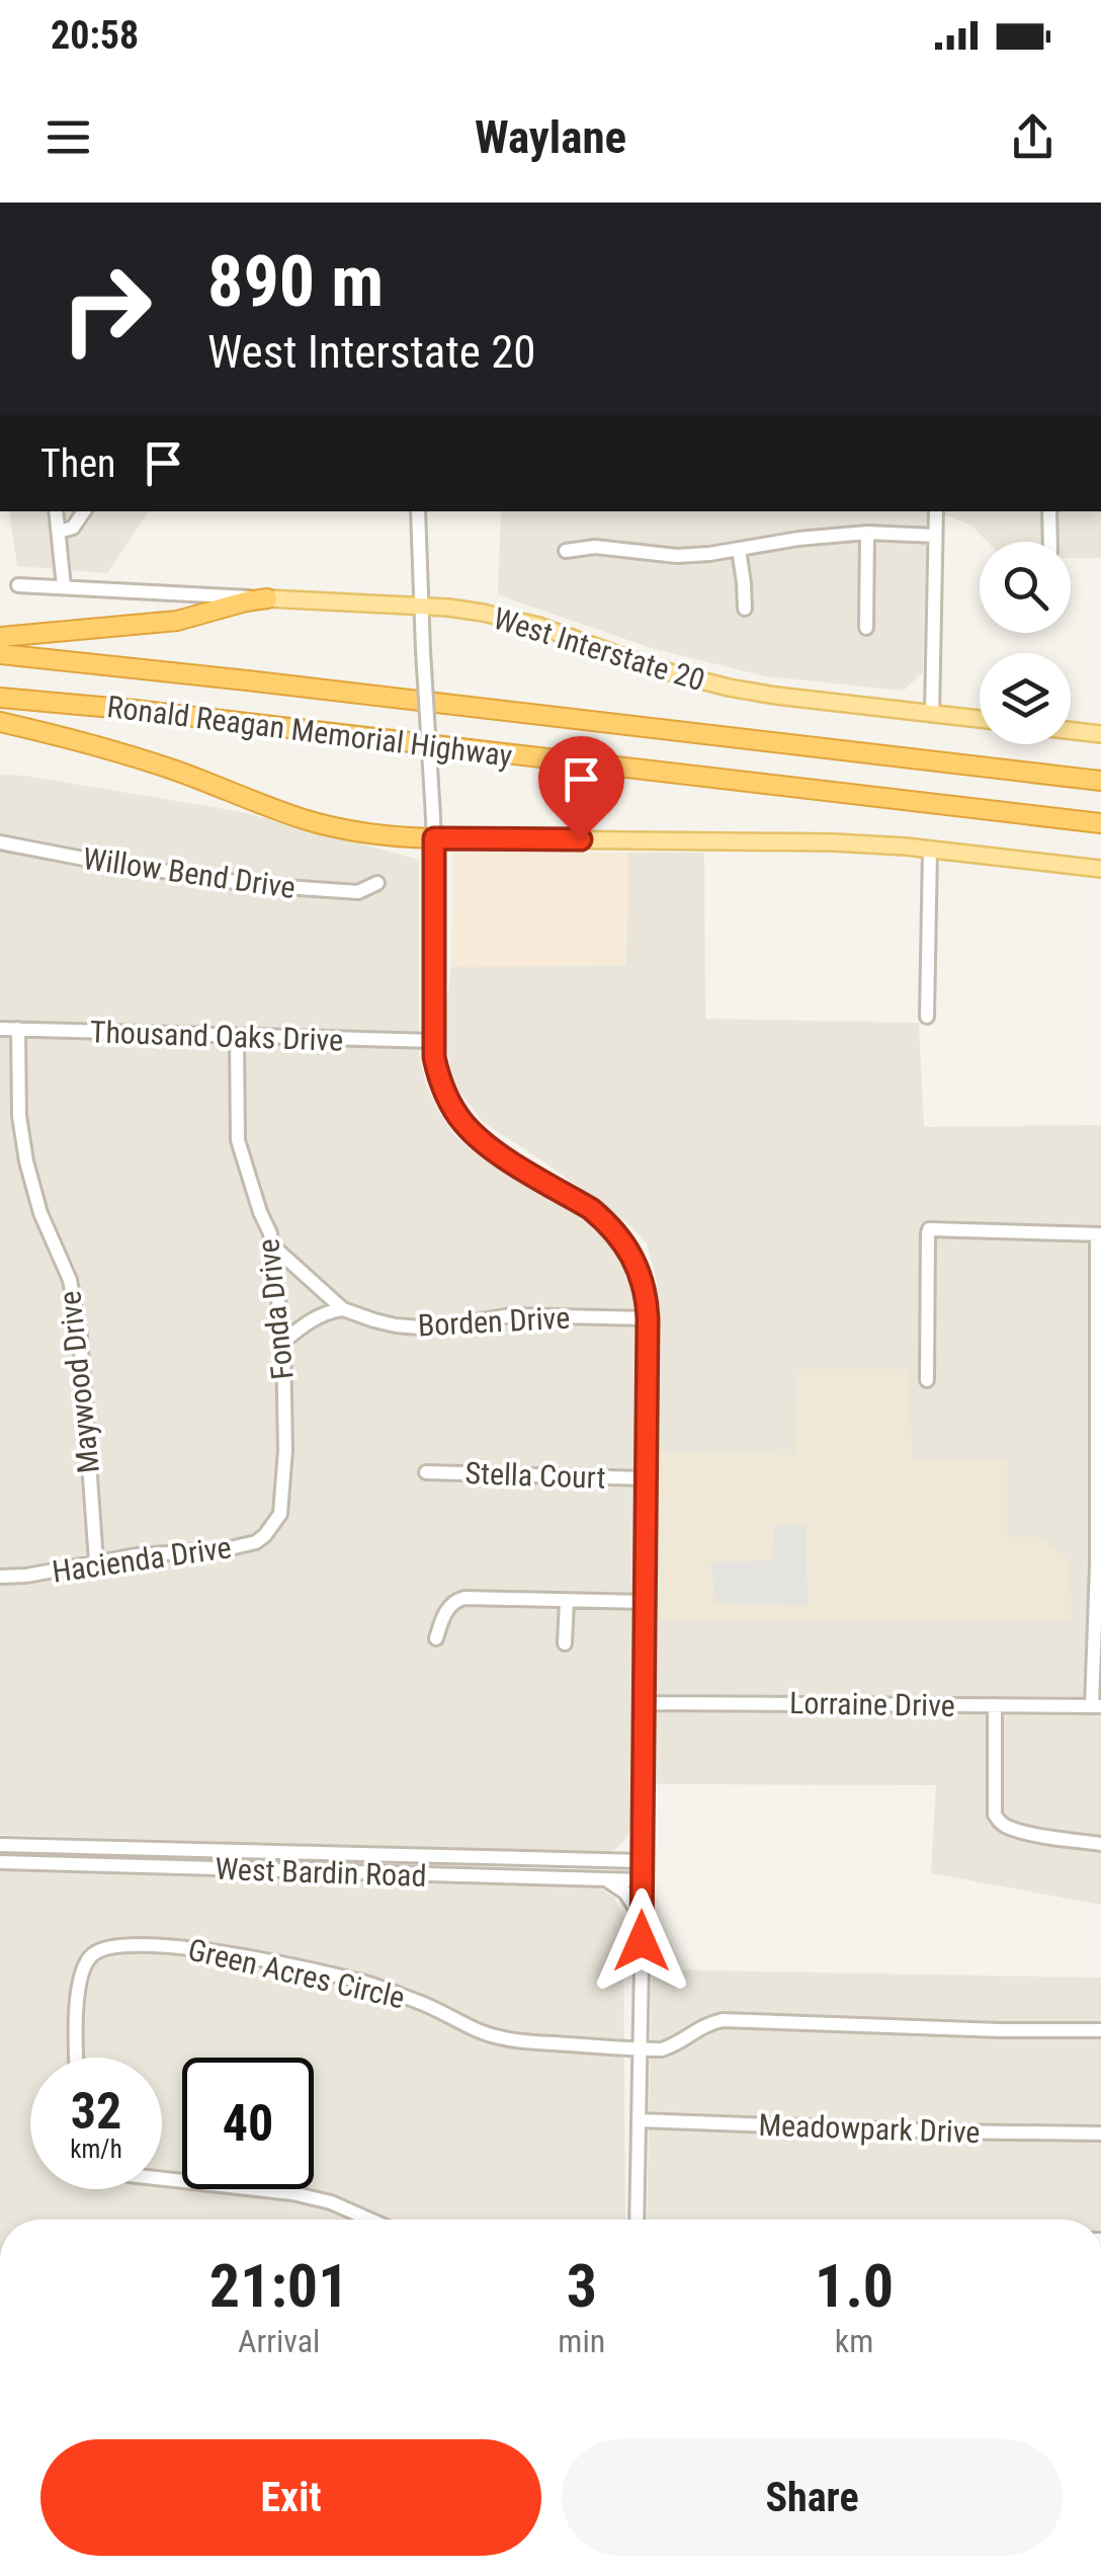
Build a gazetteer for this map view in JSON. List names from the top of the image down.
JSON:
{
  "streets": {
    "highway": ["Ronald Reagan Memorial Highway"],
    "main road": ["West Interstate 20"],
    "street": [
      "Willow Bend Drive",
      "Thousand Oaks Drive",
      "Fonda Drive",
      "Borden Drive",
      "Maywood Drive",
      "Stella Court",
      "Hacienda Drive",
      "Lorraine Drive",
      "West Bardin Road",
      "Green Acres Circle",
      "Meadowpark Drive"
    ]
  },
  "crossings": [
    ["Thousand Oaks Drive", "Fonda Drive"],
    ["Thousand Oaks Drive", "Maywood Drive"],
    ["Fonda Drive", "Borden Drive"],
    ["Fonda Drive", "Hacienda Drive"],
    ["Maywood Drive", "Hacienda Drive"]
  ],
  "page": {
    "status": "20:58",
    "header": "Waylane",
    "turn": ["890 m", "West Interstate 20"],
    "then": "Then",
    "speed": "32 km/h",
    "limit": "40",
    "eta": [
      "21:01",
      "Arrival",
      "3",
      "min",
      "1.0",
      "km"
    ],
    "buttons": ["Exit", "Share"]
  }
}
